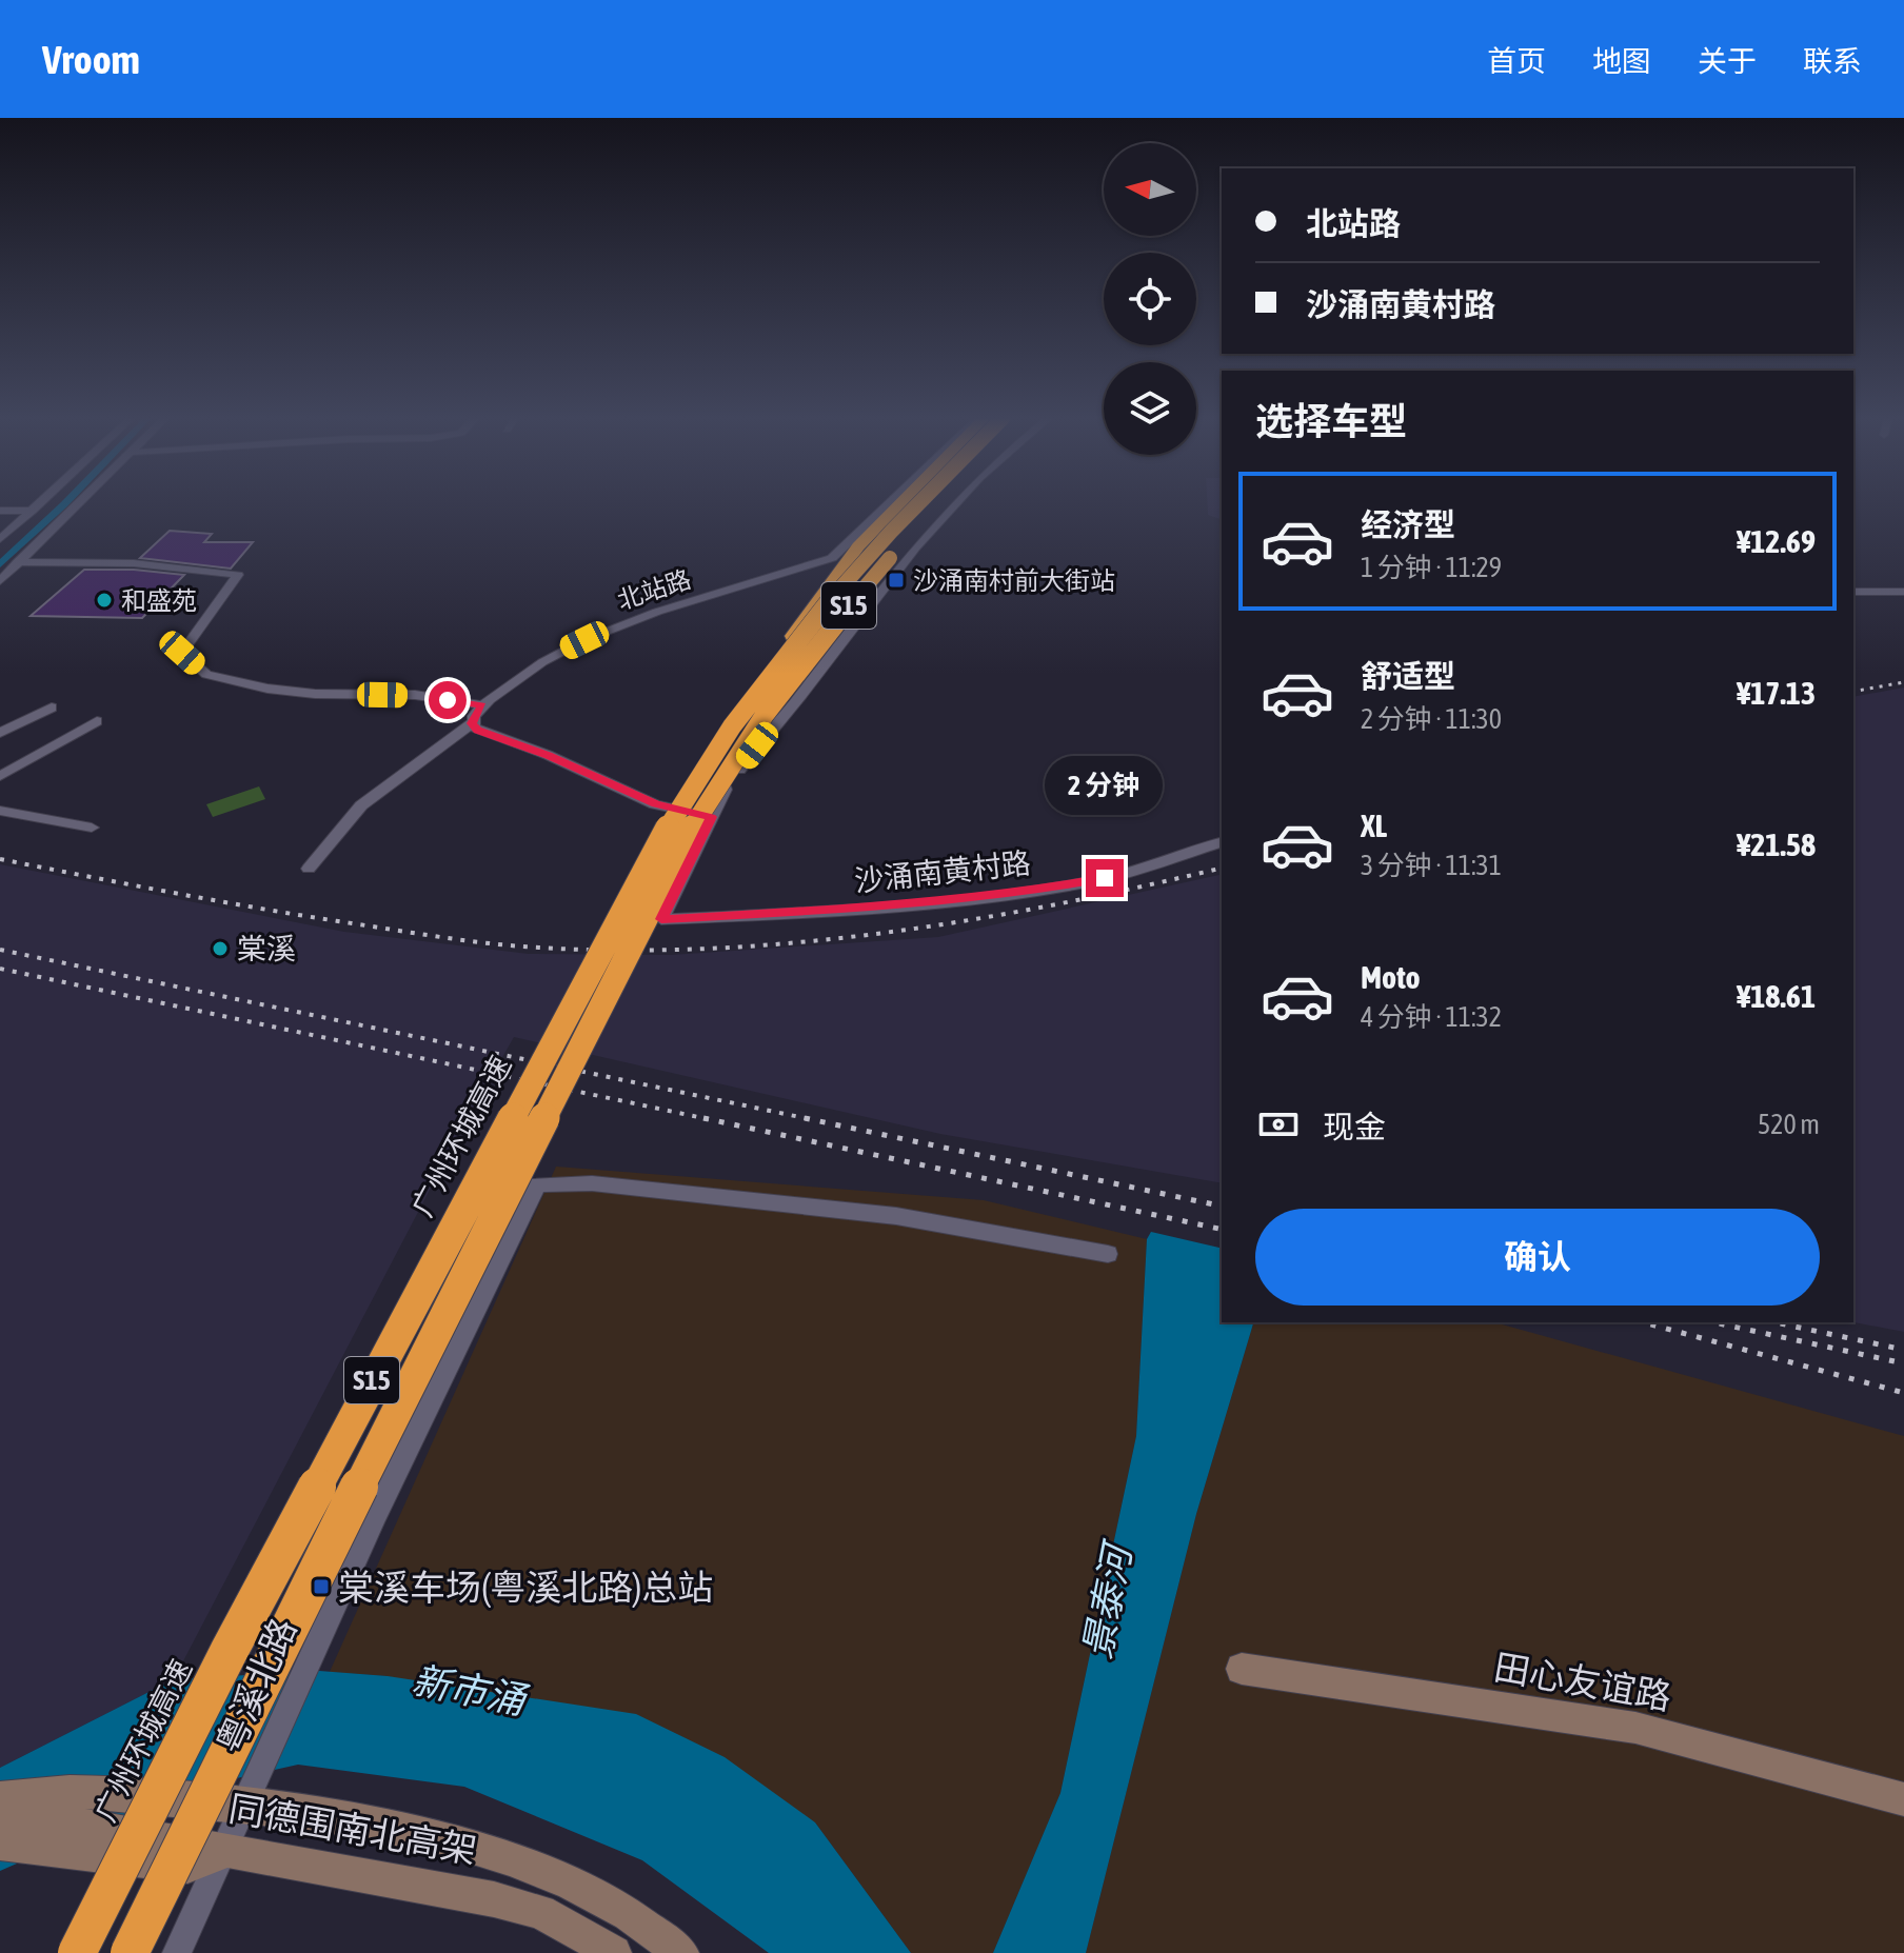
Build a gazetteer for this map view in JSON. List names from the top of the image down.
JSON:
{
  "streets": {
    "highway": ["S15", "广州环城高速"],
    "main road": ["田心友谊路", "同德围南北高架"],
    "street": ["北站路", "沙涌南黄村路", "粤溪北路"]
  },
  "crossings": [
    ["粤溪北路", "同德围南北高架"]
  ],
  "water": ["景泰河", "新市涌"],
  "places": {
    "transit": ["沙涌南村前大街站", "棠溪车场(粤溪北路)总站"],
    "other": ["和盛苑", "棠溪"]
  },
  "north": "left",
  "page": {
    "header": "Vroom",
    "nav": [
      "首页",
      "地图",
      "关于",
      "联系"
    ],
    "banner": ["北站路", "沙涌南黄村路"],
    "heading": "选择车型",
    "list": [
      {
        "name": "经济型",
        "note": "1 分钟 · 11:29",
        "value": "¥12.69"
      },
      {
        "name": "舒适型",
        "note": "2 分钟 · 11:30",
        "value": "¥17.13"
      },
      {
        "name": "XL",
        "note": "3 分钟 · 11:31",
        "value": "¥21.58"
      },
      {
        "name": "Moto",
        "note": "4 分钟 · 11:32",
        "value": "¥18.61"
      }
    ],
    "bubble": "2 分钟",
    "pay": ["现金", "520 m"],
    "buttons": "确认"
  }
}
